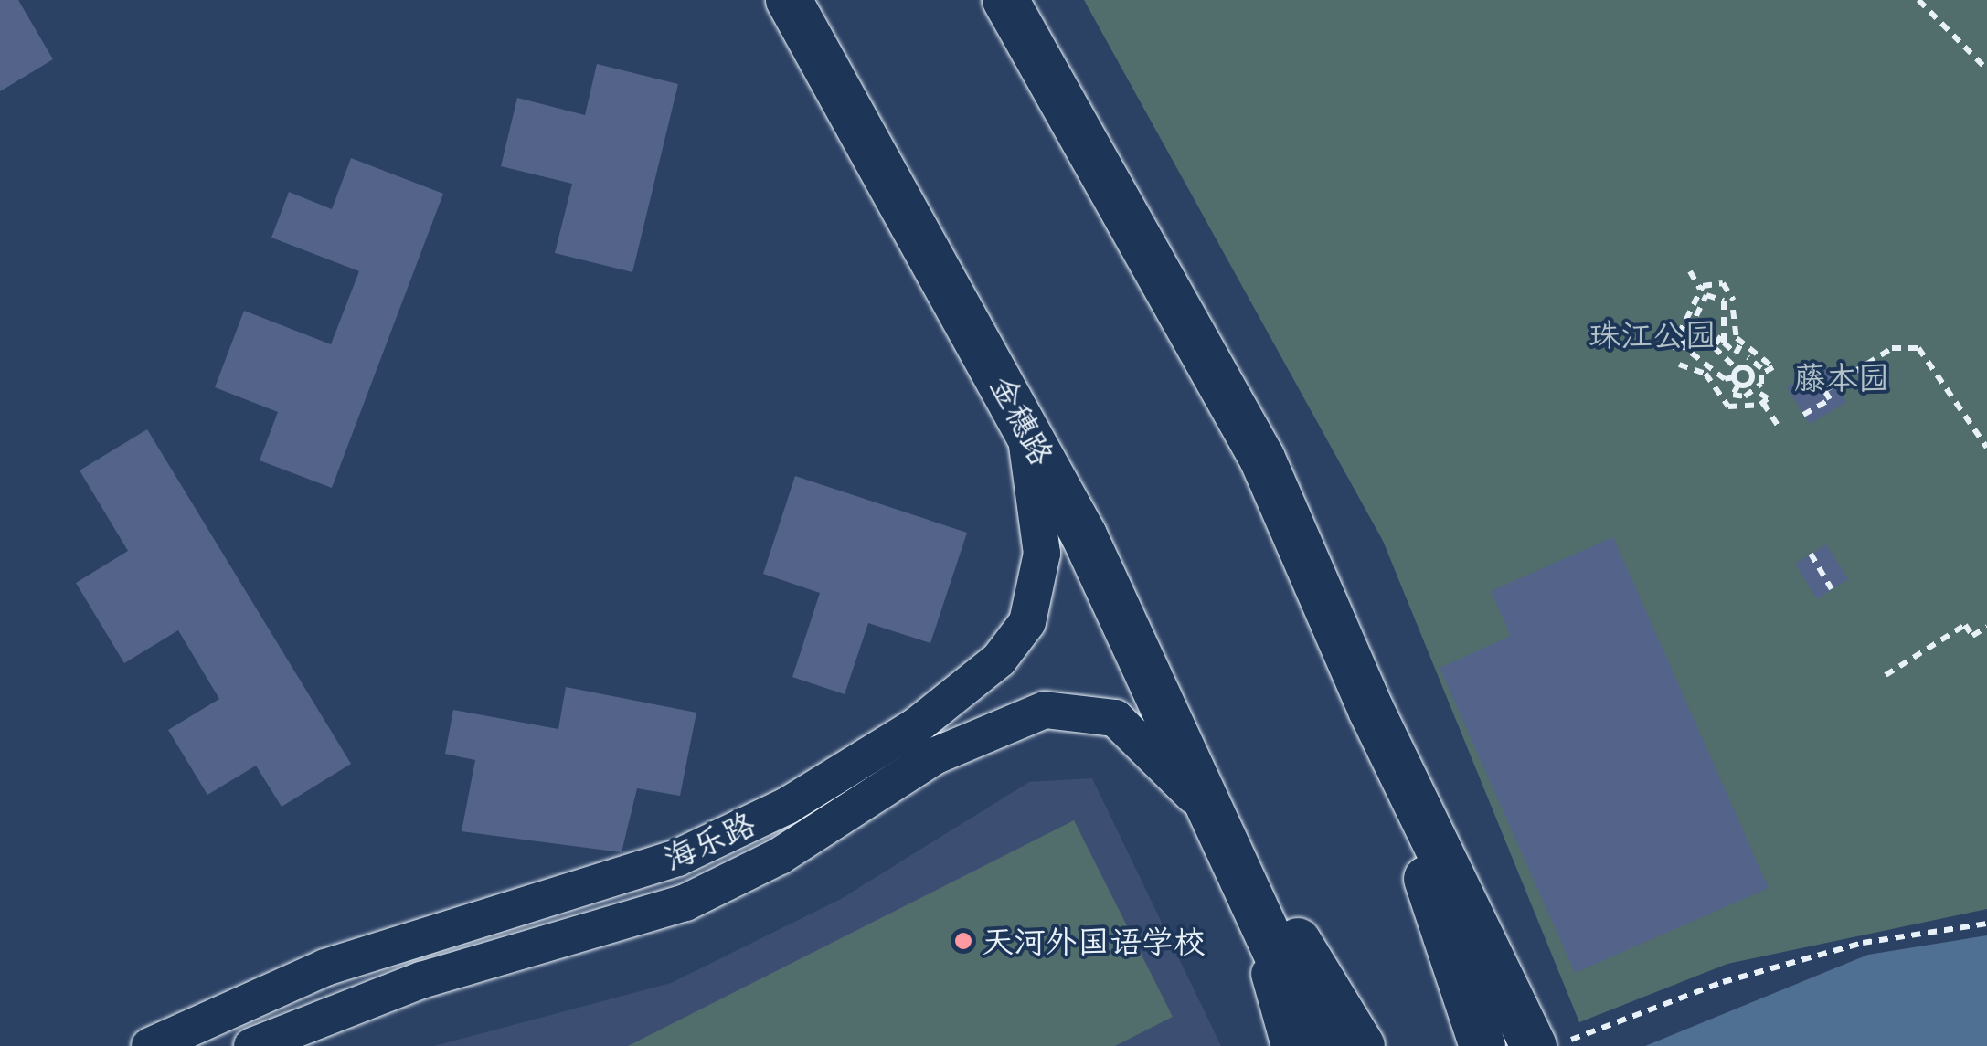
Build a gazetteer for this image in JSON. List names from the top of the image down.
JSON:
{
  "streets": {
    "main road": ["金穗路"],
    "street": ["海乐路"]
  },
  "crossings": [
    ["金穗路", "海乐路"]
  ],
  "parks": ["珠江公园", "藤本园"],
  "places": ["天河外国语学校"]
}
